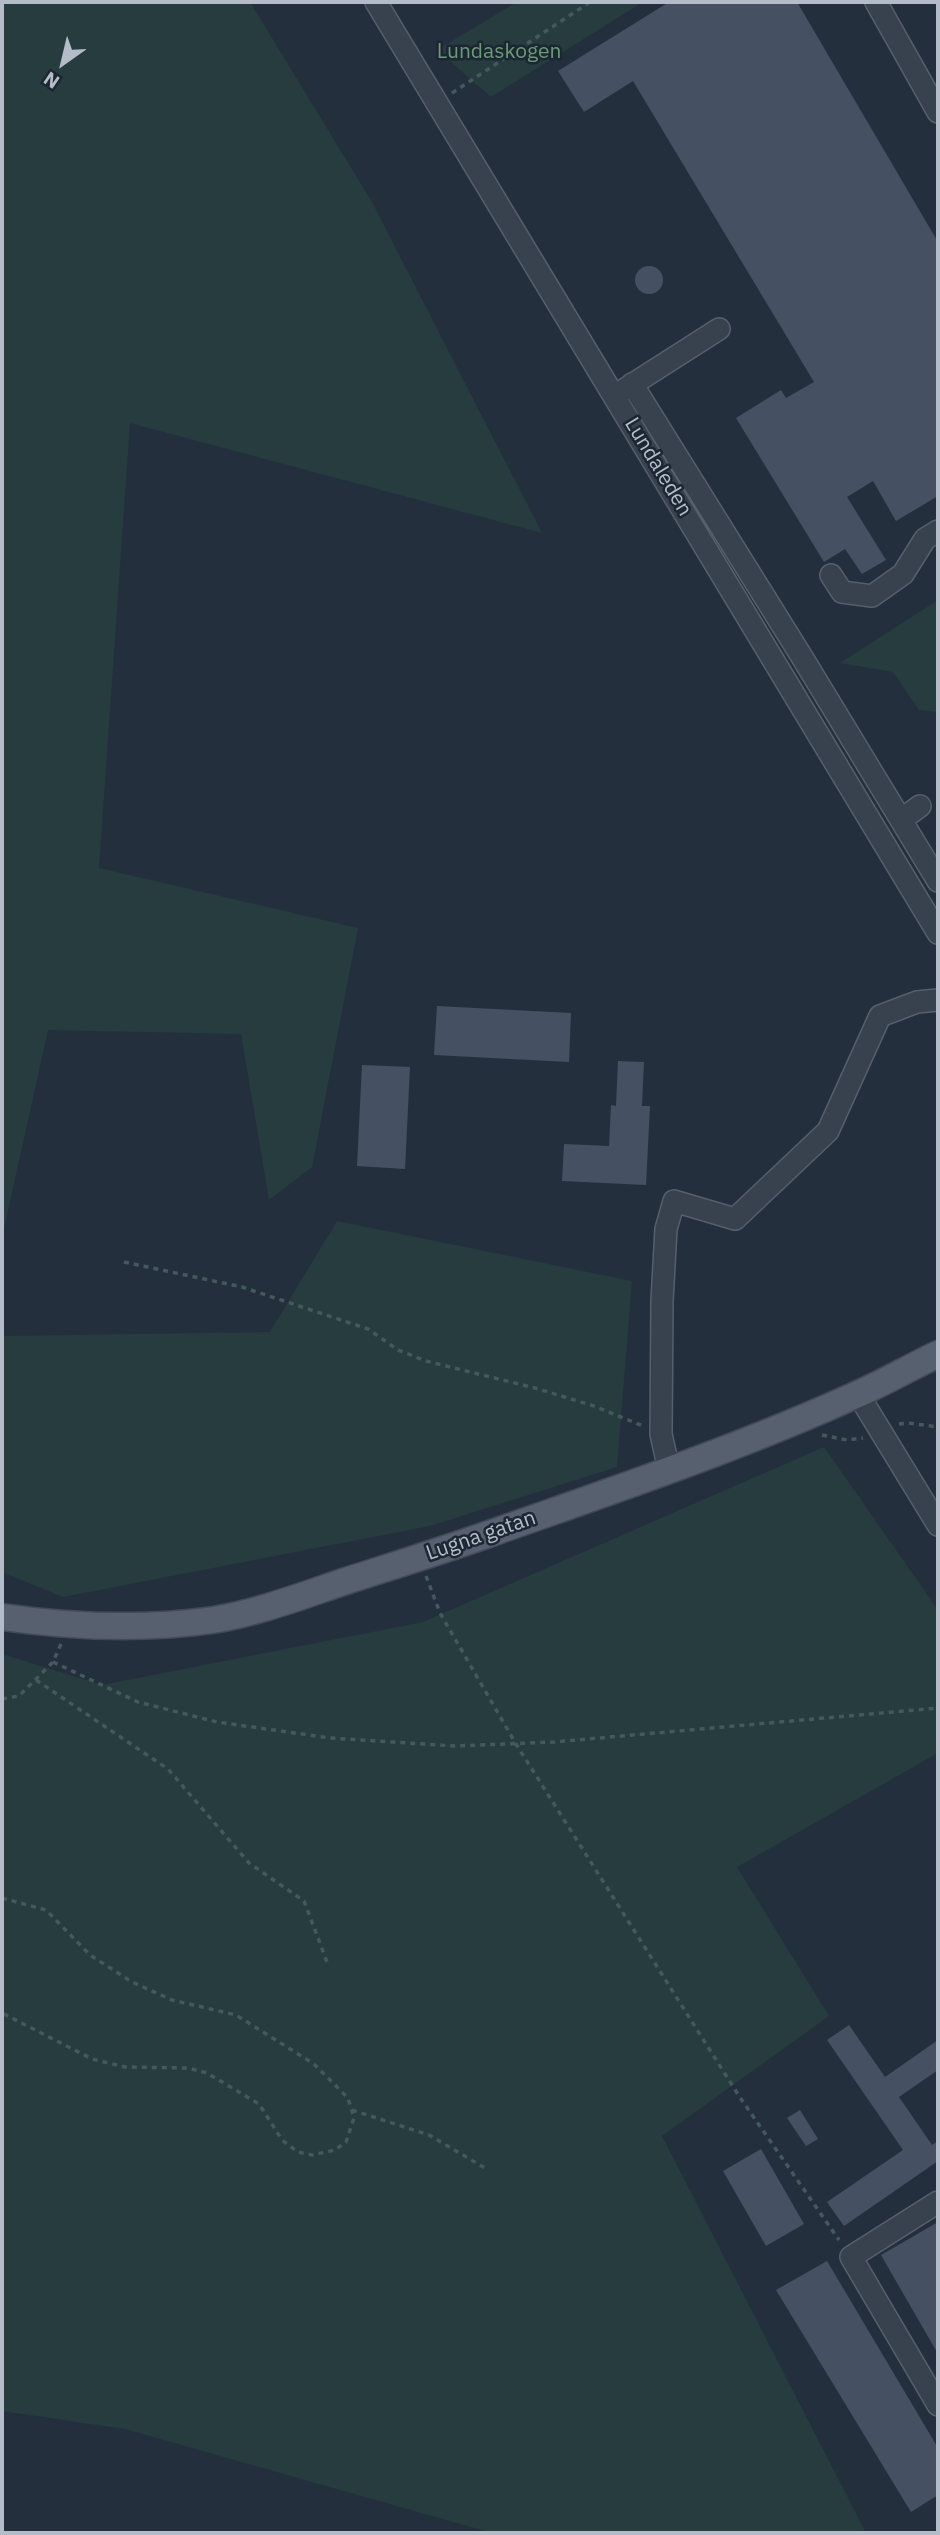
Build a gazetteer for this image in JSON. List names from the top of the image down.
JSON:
{
  "streets": {
    "main road": ["Lugna gatan"],
    "street": ["Lundaleden"]
  },
  "parks": ["Lundaskogen"],
  "north": "bottom left"
}
